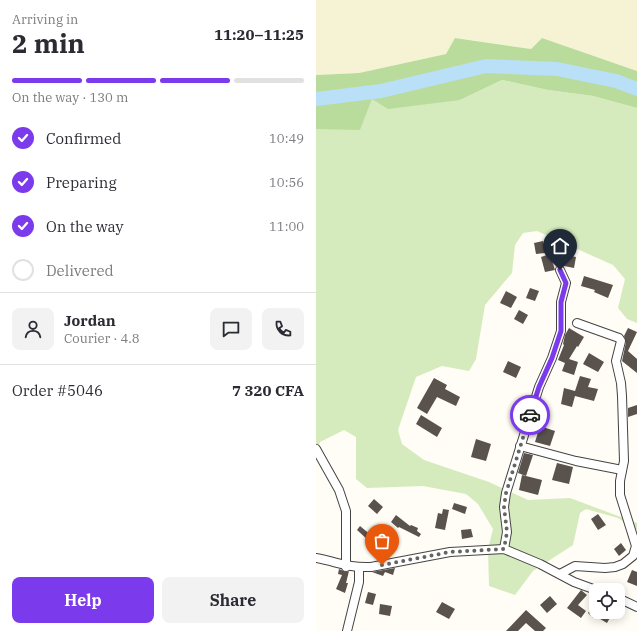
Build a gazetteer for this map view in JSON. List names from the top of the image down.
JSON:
{
  "page": {
    "heading": ["2 min", "Arriving in", "11:20–11:25"],
    "panel": [
      "Jordan",
      "Courier · 4.8",
      "Order #5046",
      "7 320 CFA"
    ],
    "bar": "On the way · 130 m",
    "list": [
      ["Confirmed", "10:49"],
      ["Preparing", "10:56"],
      ["On the way", "11:00"],
      "Delivered"
    ],
    "buttons": ["Help", "Share"]
  }
}
